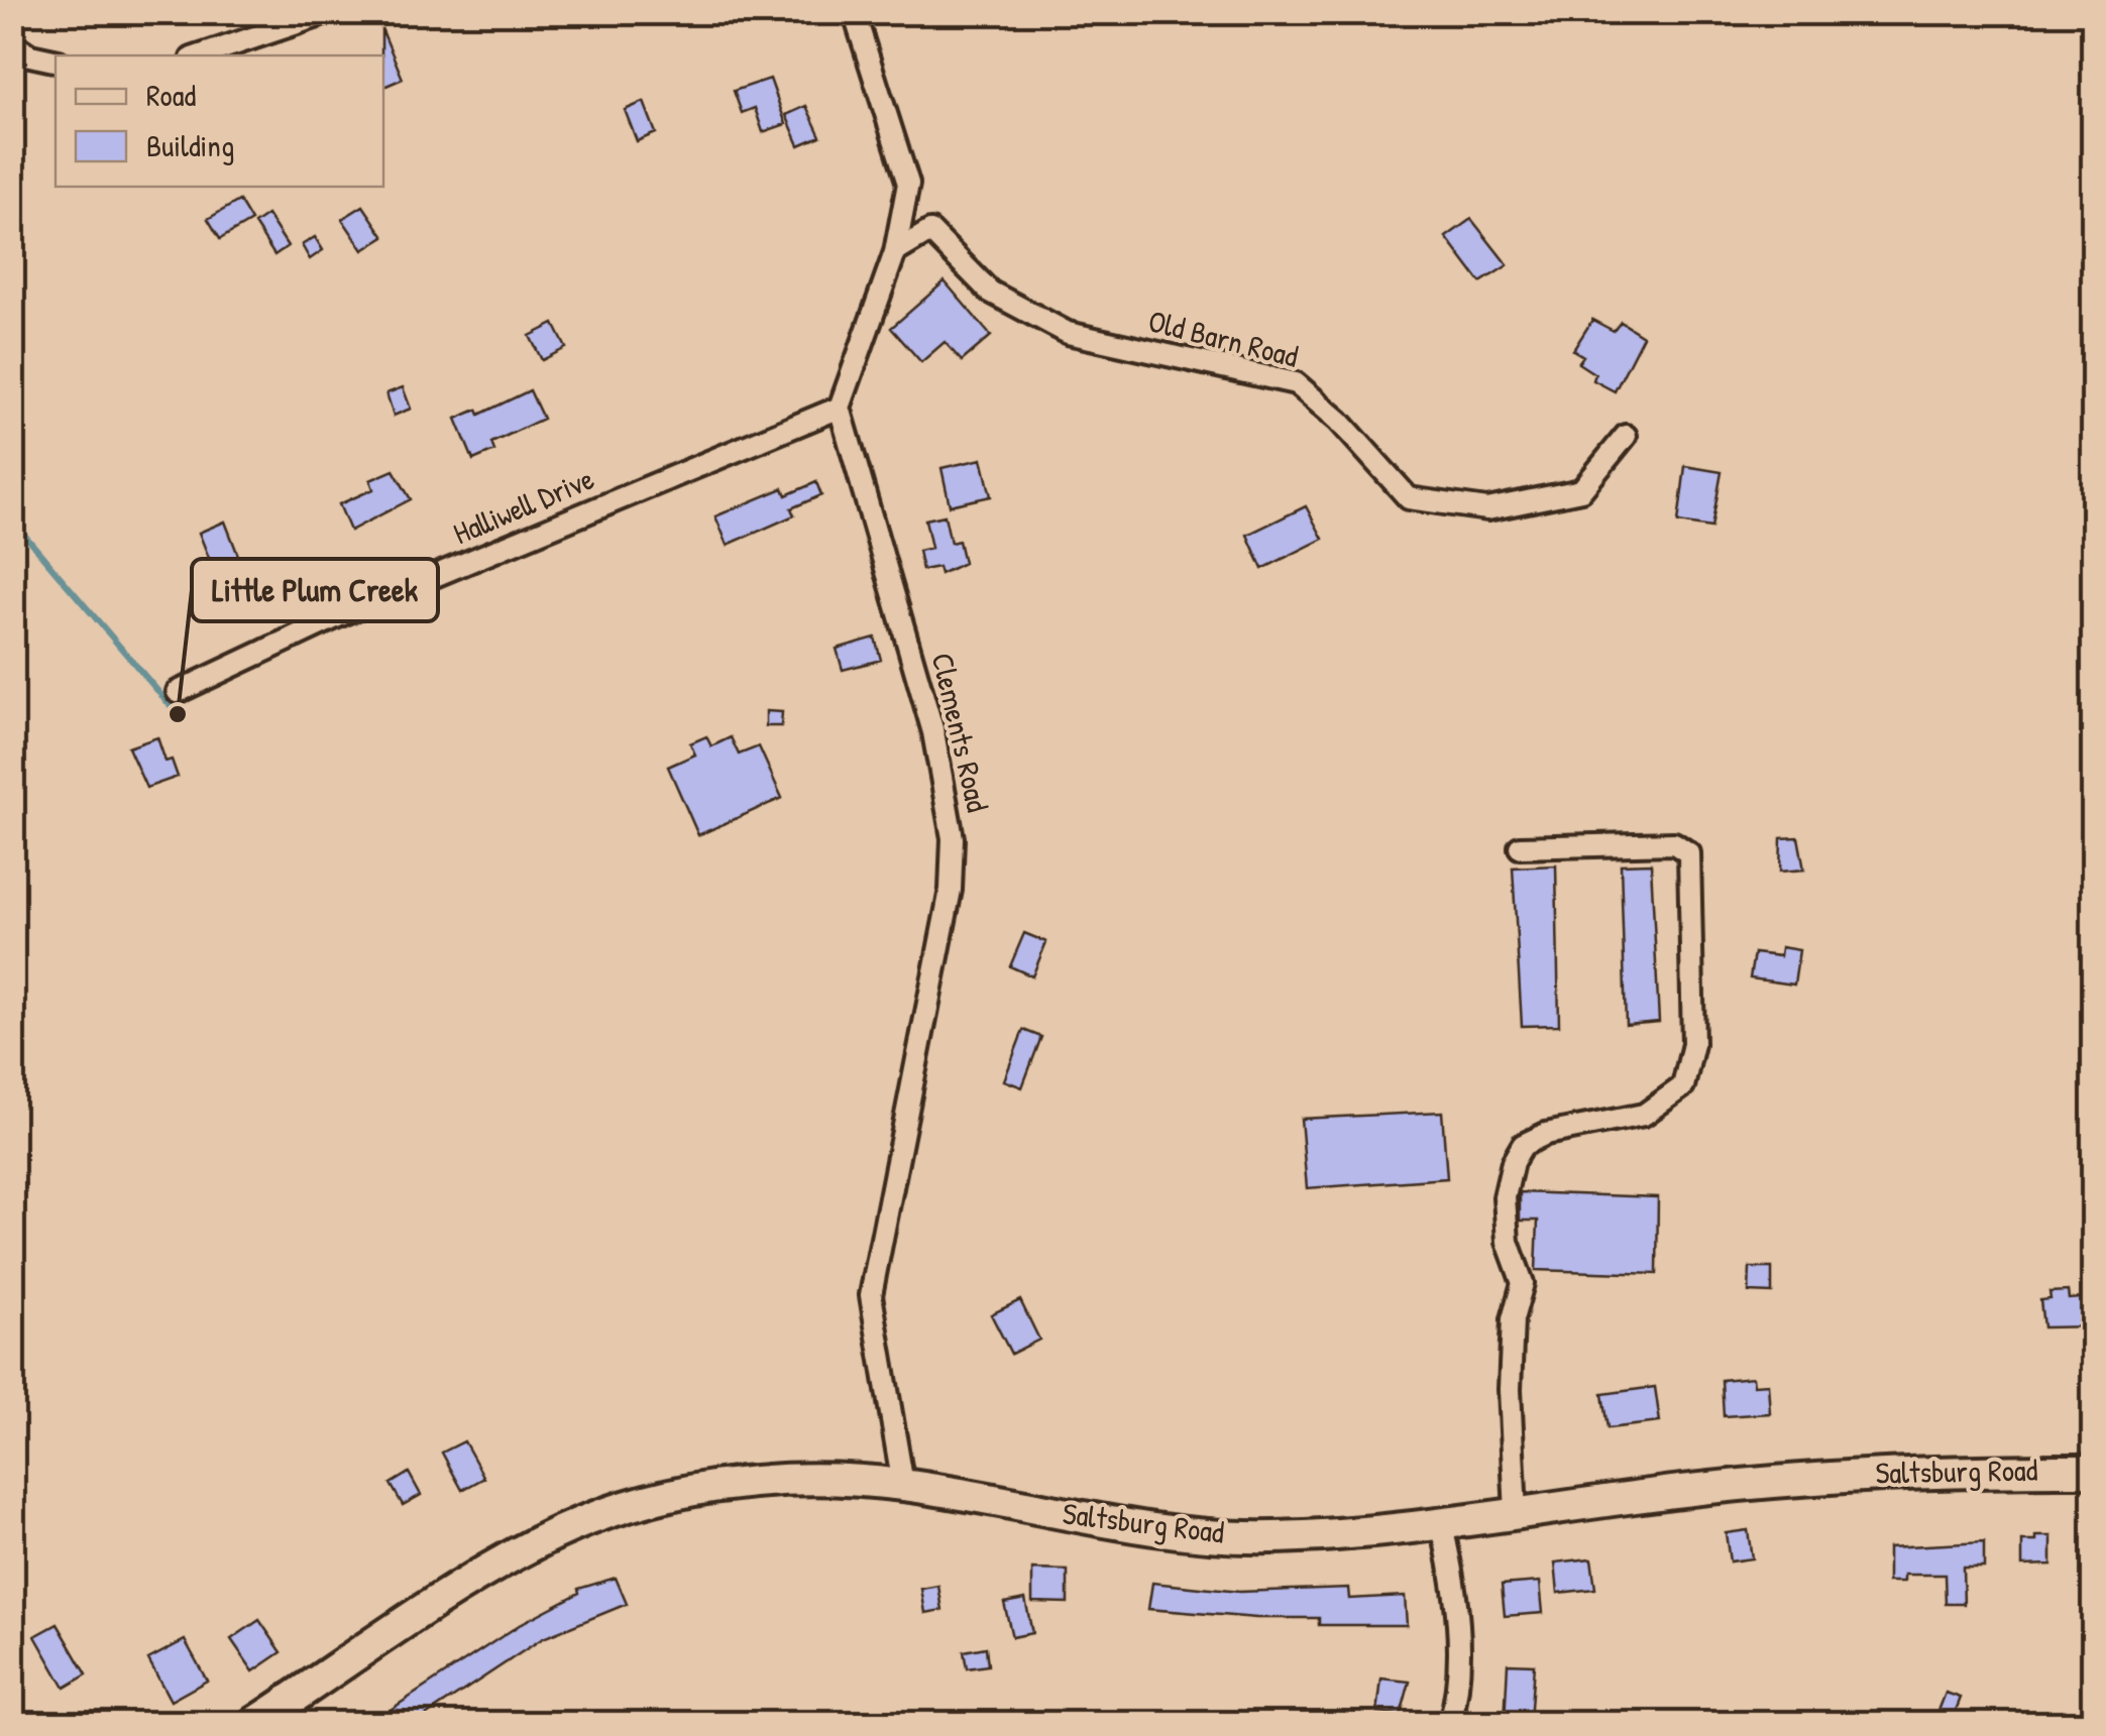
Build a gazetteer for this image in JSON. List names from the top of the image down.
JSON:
{
  "streets": {
    "main road": ["Saltsburg Road"],
    "street": ["Old Barn Road", "Halliwell Drive", "Clements Road"]
  },
  "crossings": [
    ["Halliwell Drive", "Clements Road"],
    ["Clements Road", "Saltsburg Road"]
  ],
  "places": ["Little Plum Creek"],
  "legend": ["Road", "Building"]
}
